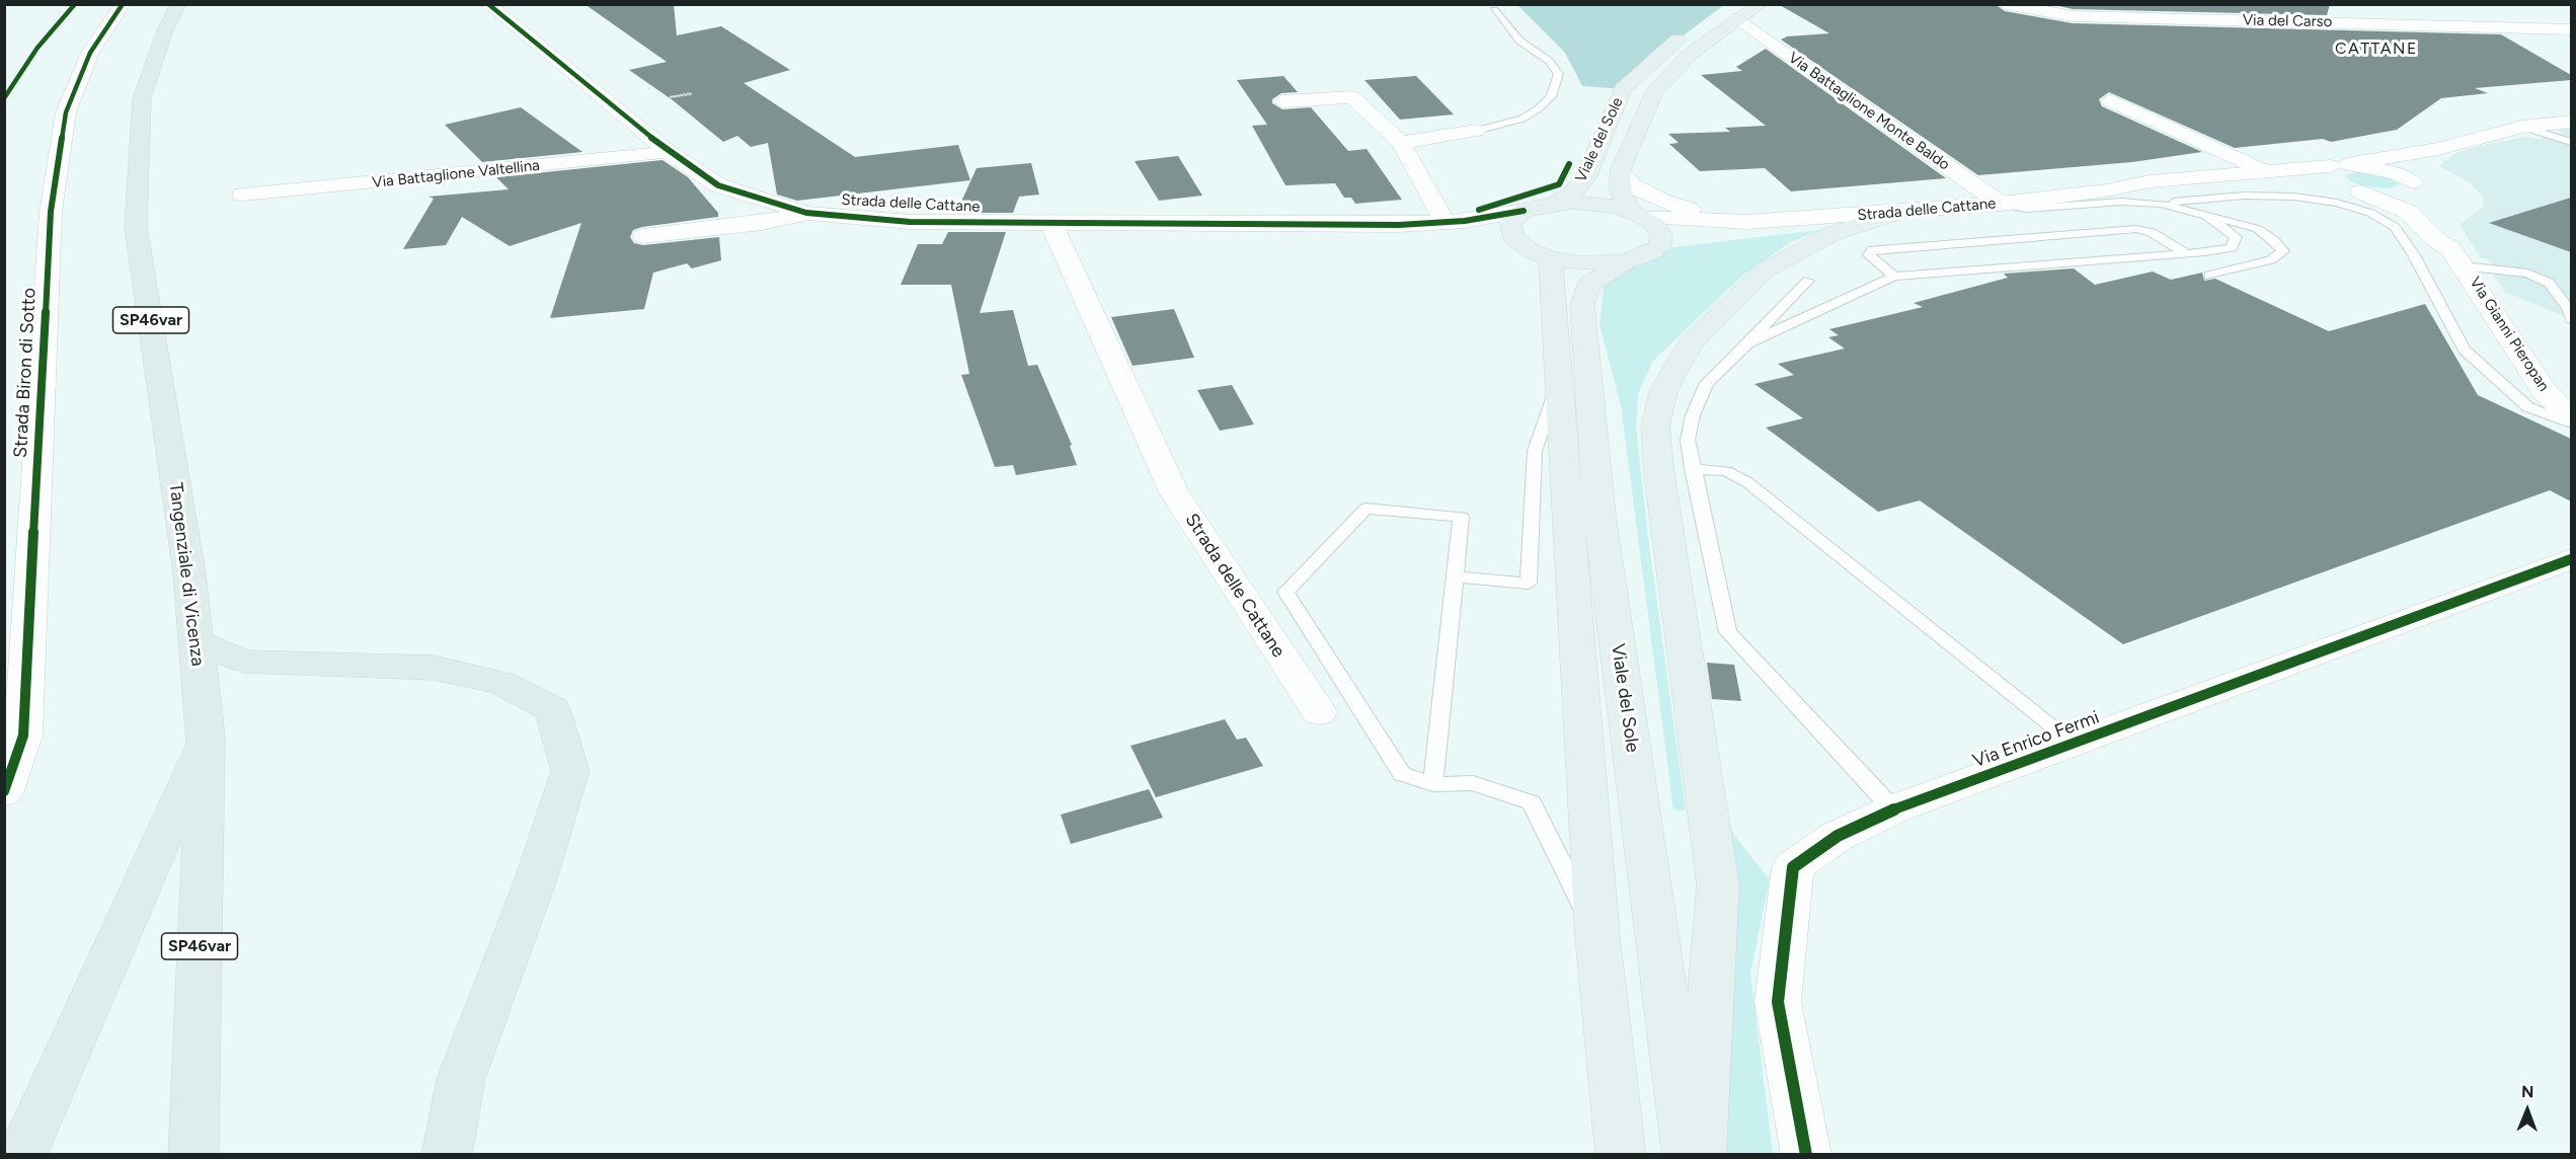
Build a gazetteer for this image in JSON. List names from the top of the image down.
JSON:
{
  "streets": {
    "highway": ["SP46var", "Tangenziale di Vicenza"],
    "main road": ["Viale del Sole"],
    "street": [
      "Via del Carso",
      "Via Battaglione Monte Baldo",
      "Via Battaglione Valtellina",
      "Strada delle Cattane",
      "Via Gianni Pieropan",
      "Strada Biron di Sotto",
      "Via Enrico Fermi"
    ]
  },
  "crossings": [
    ["Via Battaglione Monte Baldo", "Viale del Sole"],
    ["Via Battaglione Monte Baldo", "Strada delle Cattane"],
    ["Viale del Sole", "Strada delle Cattane"],
    ["Via Battaglione Valtellina", "Strada delle Cattane"],
    ["Strada delle Cattane", "Via Gianni Pieropan"]
  ],
  "districts": ["CATTANE"],
  "north": "top"
}
